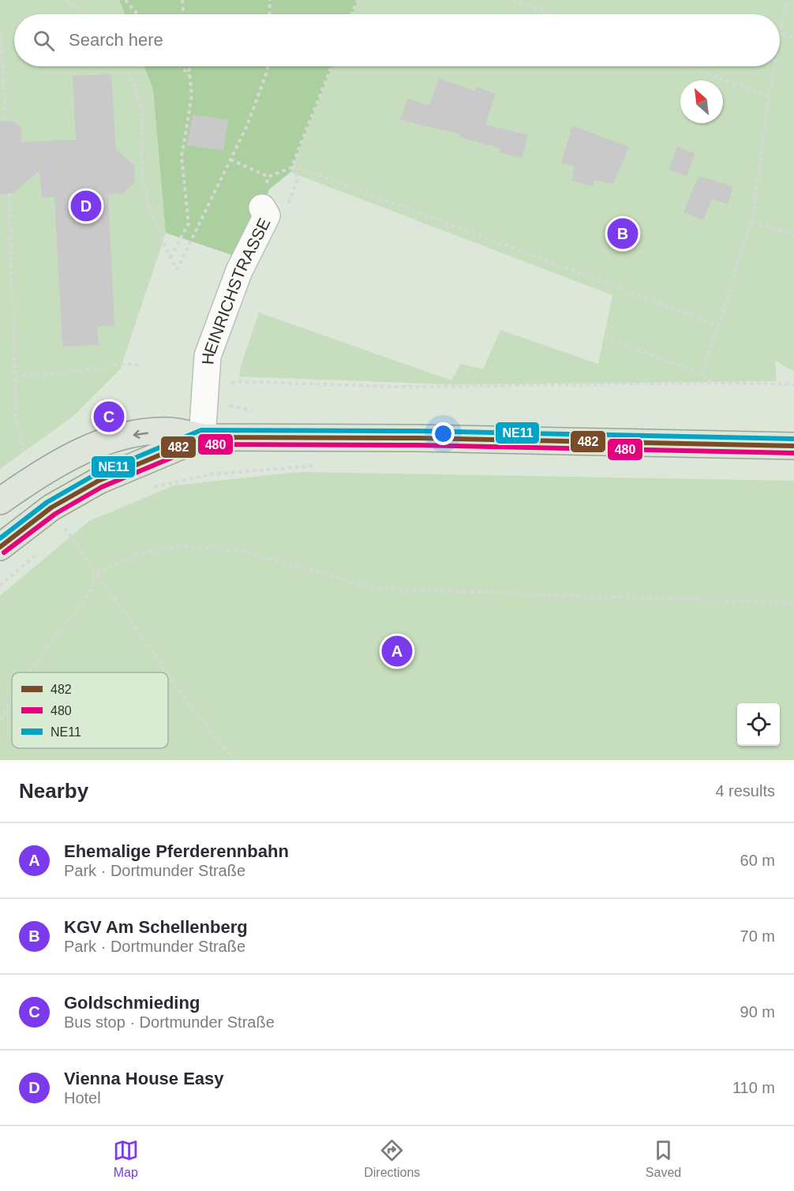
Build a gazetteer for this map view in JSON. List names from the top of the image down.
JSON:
{
  "streets": {
    "lane": ["HEINRICHSTRASSE"]
  },
  "lines": ["transit line NE11", "transit line 482", "transit line 480"],
  "legend": ["482", "480", "NE11"],
  "north": "top left",
  "page": {
    "search": "Search here",
    "pins": [
      "D",
      "B",
      "C",
      "A"
    ],
    "heading": ["Nearby", "4 results"],
    "list": [
      {
        "mark": "A",
        "name": "Ehemalige Pferderennbahn",
        "note": "Park · Dortmunder Straße",
        "value": "60 m"
      },
      {
        "mark": "B",
        "name": "KGV Am Schellenberg",
        "note": "Park · Dortmunder Straße",
        "value": "70 m"
      },
      {
        "mark": "C",
        "name": "Goldschmieding",
        "note": "Bus stop · Dortmunder Straße",
        "value": "90 m"
      },
      {
        "mark": "D",
        "name": "Vienna House Easy",
        "note": "Hotel",
        "value": "110 m"
      }
    ],
    "nav": ["Map", "Directions", "Saved"]
  }
}
